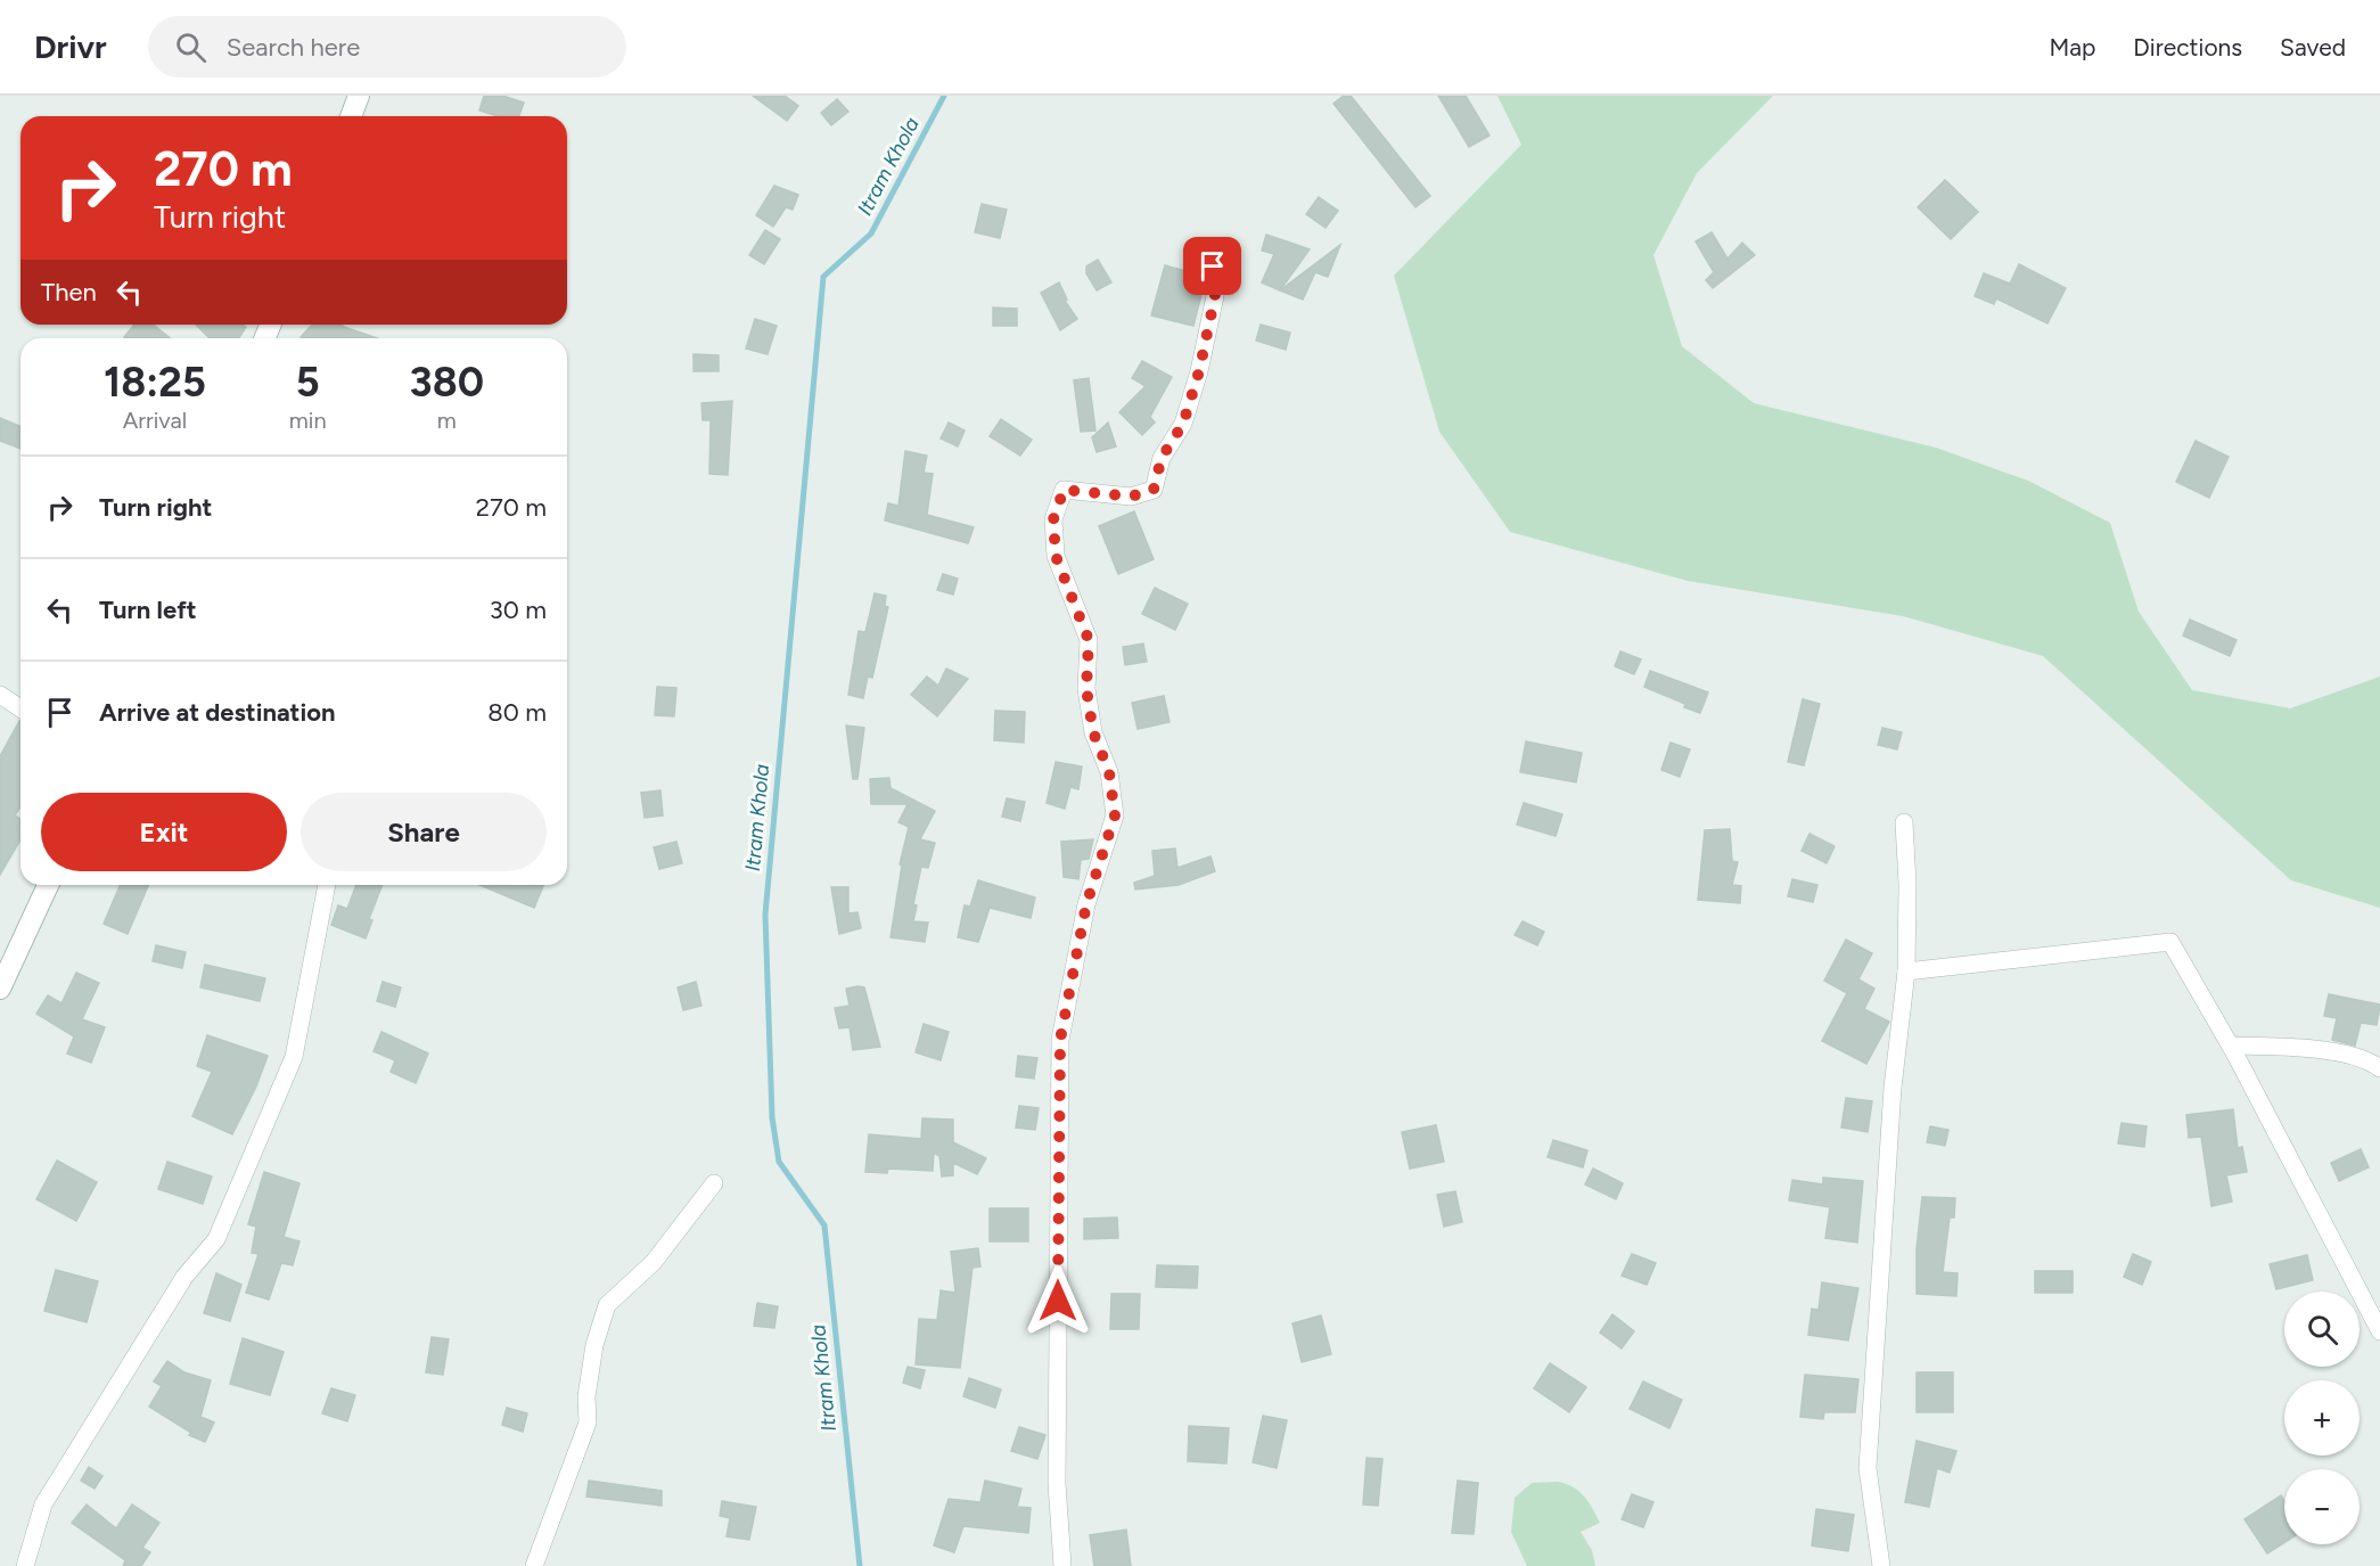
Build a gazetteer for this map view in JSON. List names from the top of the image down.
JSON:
{
  "water": ["Itram Khola"],
  "page": {
    "header": "Drivr",
    "search": "Search here",
    "nav": ["Map", "Directions", "Saved"],
    "turn": ["270 m", "Turn right"],
    "then": "Then",
    "eta": [
      "18:25",
      "Arrival",
      "5",
      "min",
      "380",
      "m"
    ],
    "list": [
      {
        "name": "Turn right",
        "value": "270 m"
      },
      {
        "name": "Turn left",
        "value": "30 m"
      },
      {
        "name": "Arrive at destination",
        "value": "80 m"
      }
    ],
    "buttons": ["Exit", "Share"],
    "map_buttons": ["+", "−"]
  }
}
